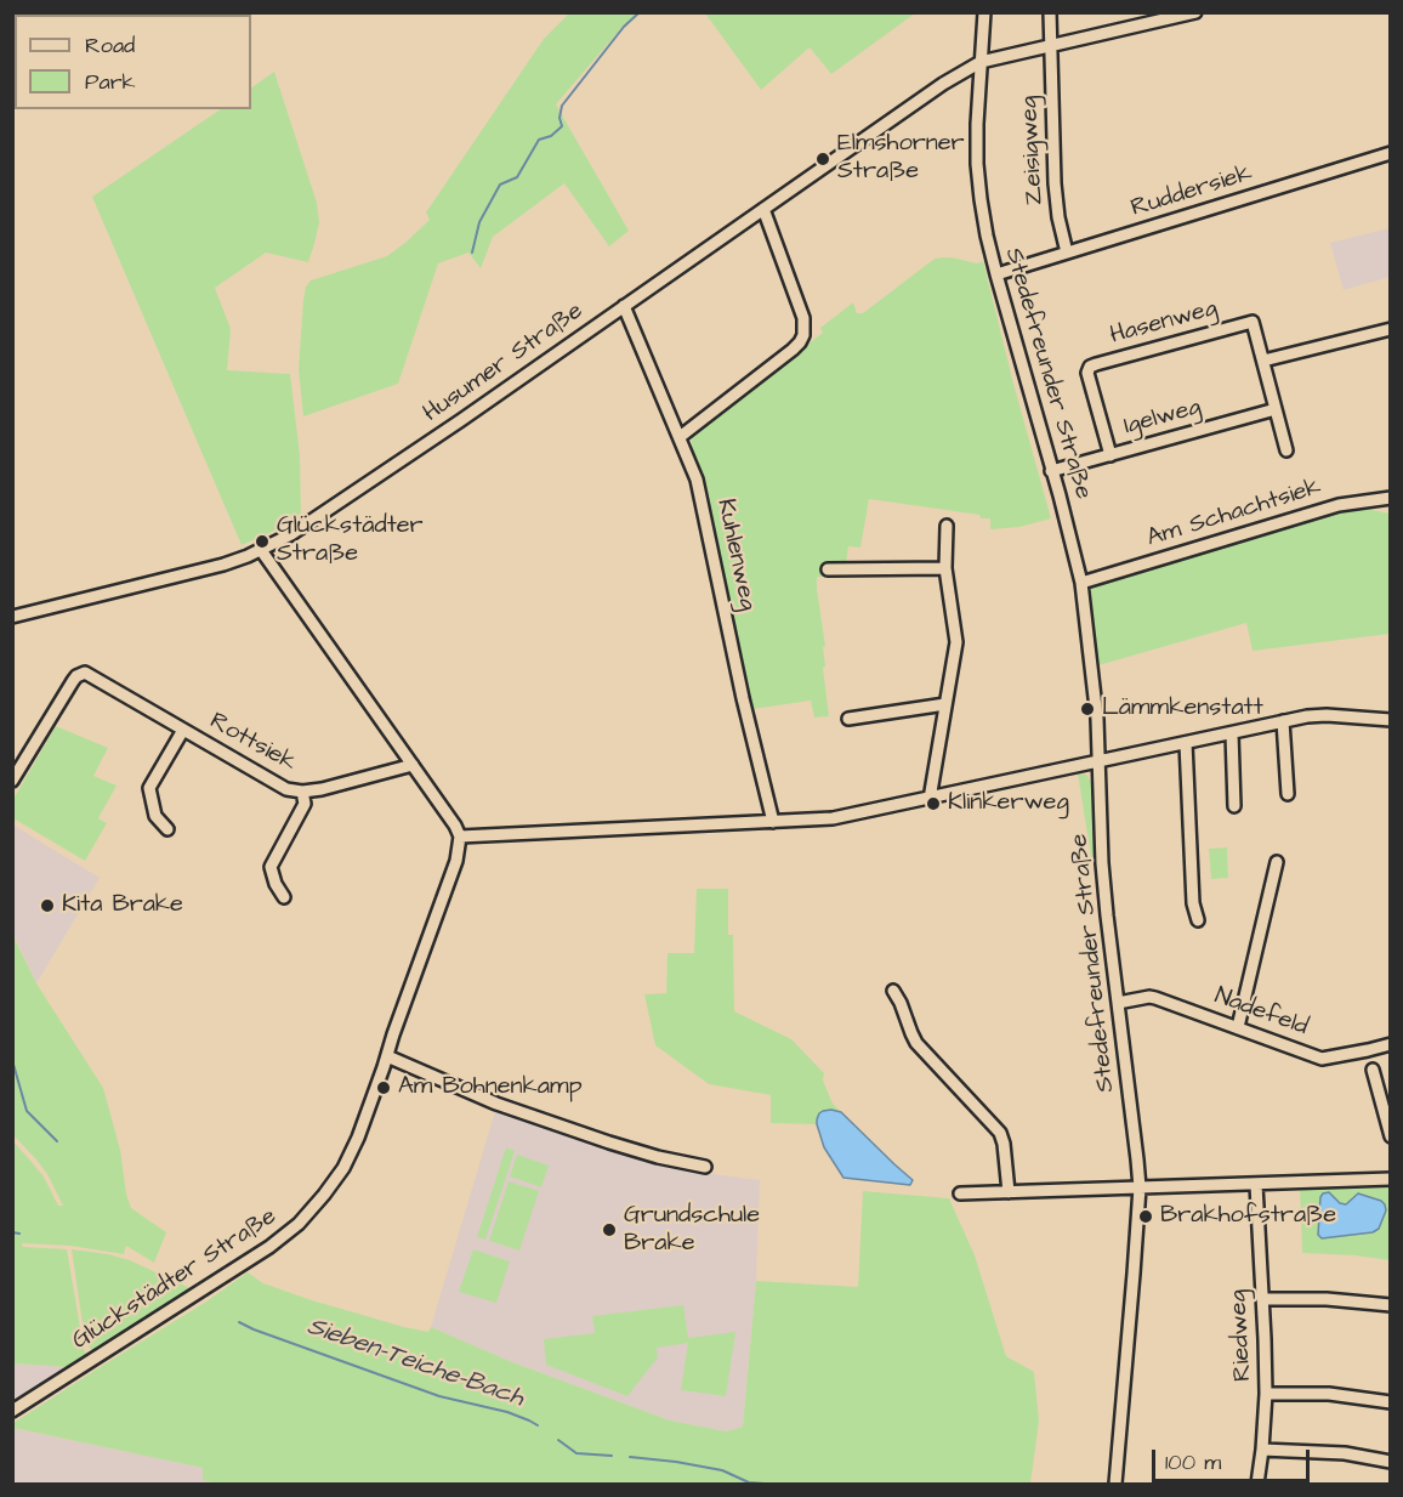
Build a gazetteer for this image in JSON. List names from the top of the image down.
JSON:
{
  "streets": {
    "street": [
      "Zeisigweg",
      "Ruddersiek",
      "Hasenweg",
      "Husumer Straße",
      "Stedefreunder Straße",
      "Igelweg",
      "Am Schachtsiek",
      "Kuhlenweg",
      "Rottsiek",
      "Nadefeld",
      "Glückstädter Straße",
      "Riedweg"
    ]
  },
  "crossings": [
    ["Zeisigweg", "Ruddersiek"],
    ["Zeisigweg", "Husumer Straße"],
    ["Ruddersiek", "Stedefreunder Straße"],
    ["Hasenweg", "Igelweg"],
    ["Husumer Straße", "Stedefreunder Straße"],
    ["Husumer Straße", "Kuhlenweg"],
    ["Stedefreunder Straße", "Igelweg"],
    ["Stedefreunder Straße", "Am Schachtsiek"],
    ["Stedefreunder Straße", "Nadefeld"]
  ],
  "water": ["Sieben-Teiche-Bach"],
  "places": [
    "Elmshorner Straße",
    "Glückstädter Straße",
    "Lämmkenstatt",
    "Klinkerweg",
    "Kita Brake",
    "Am Bohnenkamp",
    "Brakhofstraße",
    "Grundschule Brake"
  ],
  "legend": ["Road", "Park"],
  "scale_bar": "100 m"
}
